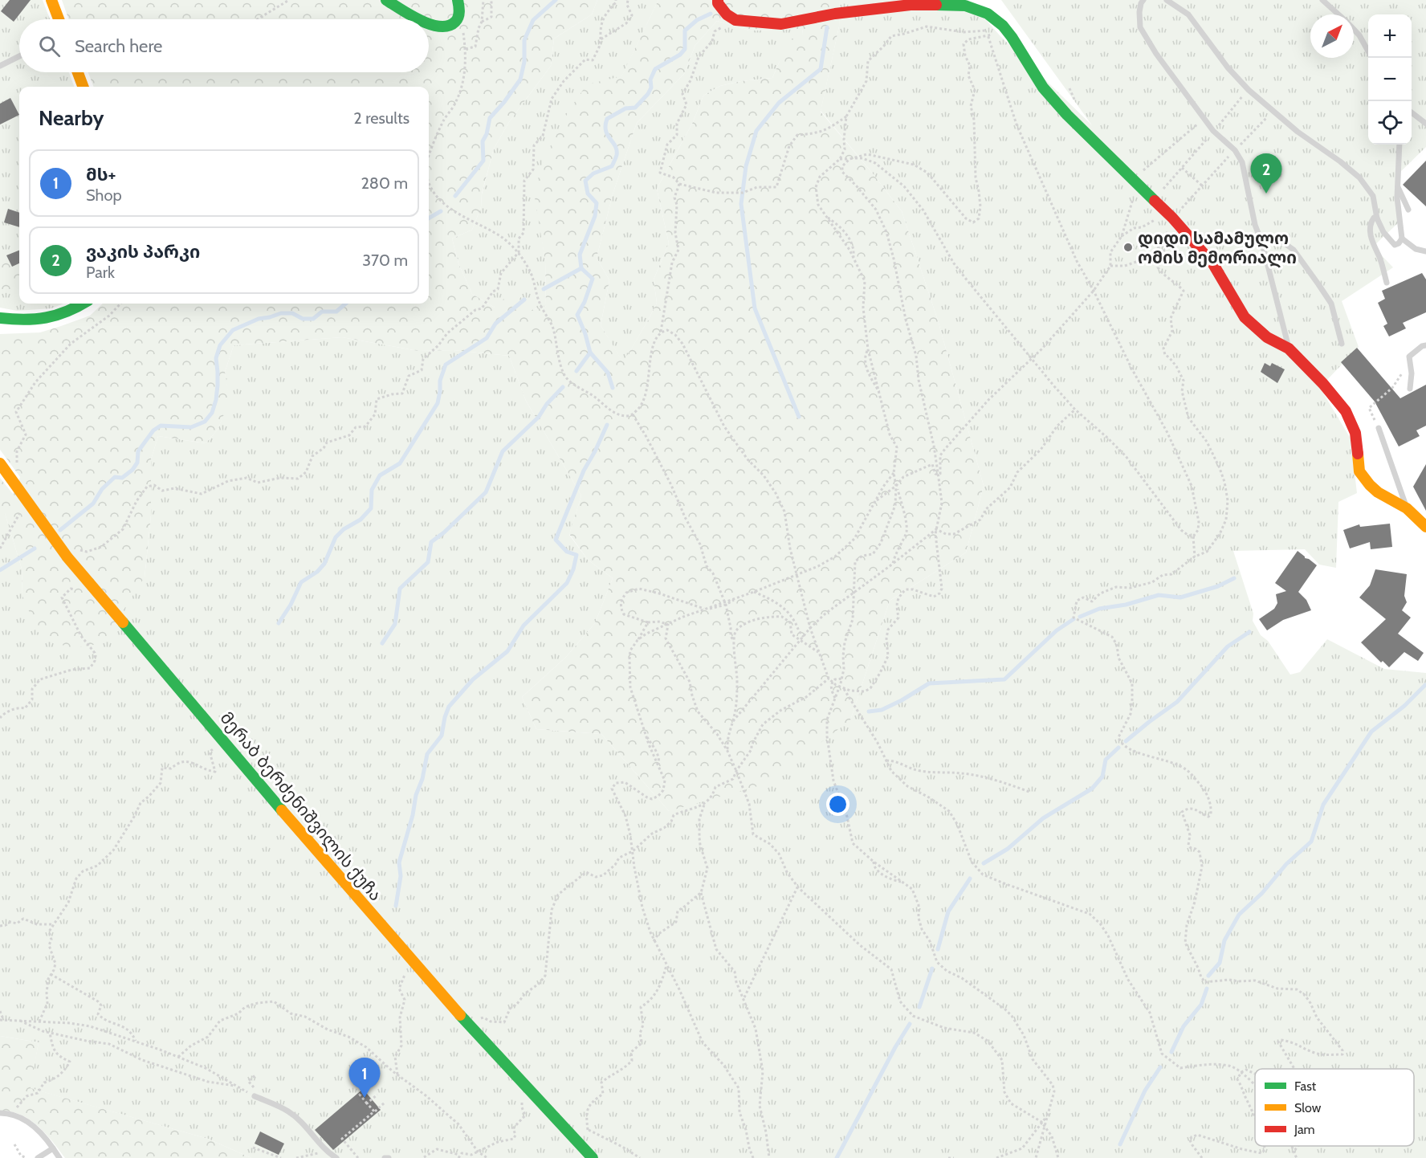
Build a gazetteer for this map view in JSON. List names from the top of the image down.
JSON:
{
  "streets": {
    "street": ["მერაბ ბერძენიშვილის ქუჩა"]
  },
  "places": ["დიდი სამამულო ომის მემორიალი"],
  "legend": ["Fast", "Slow", "Jam"],
  "north": "top right",
  "page": {
    "map_buttons": ["+", "−"],
    "search": "Search here",
    "heading": ["Nearby", "2 results"],
    "list": [
      {
        "mark": "1",
        "name": "მს+",
        "note": "Shop",
        "value": "280 m"
      },
      {
        "mark": "2",
        "name": "ვაკის პარკი",
        "note": "Park",
        "value": "370 m"
      }
    ],
    "pins": ["2", "1"]
  }
}
